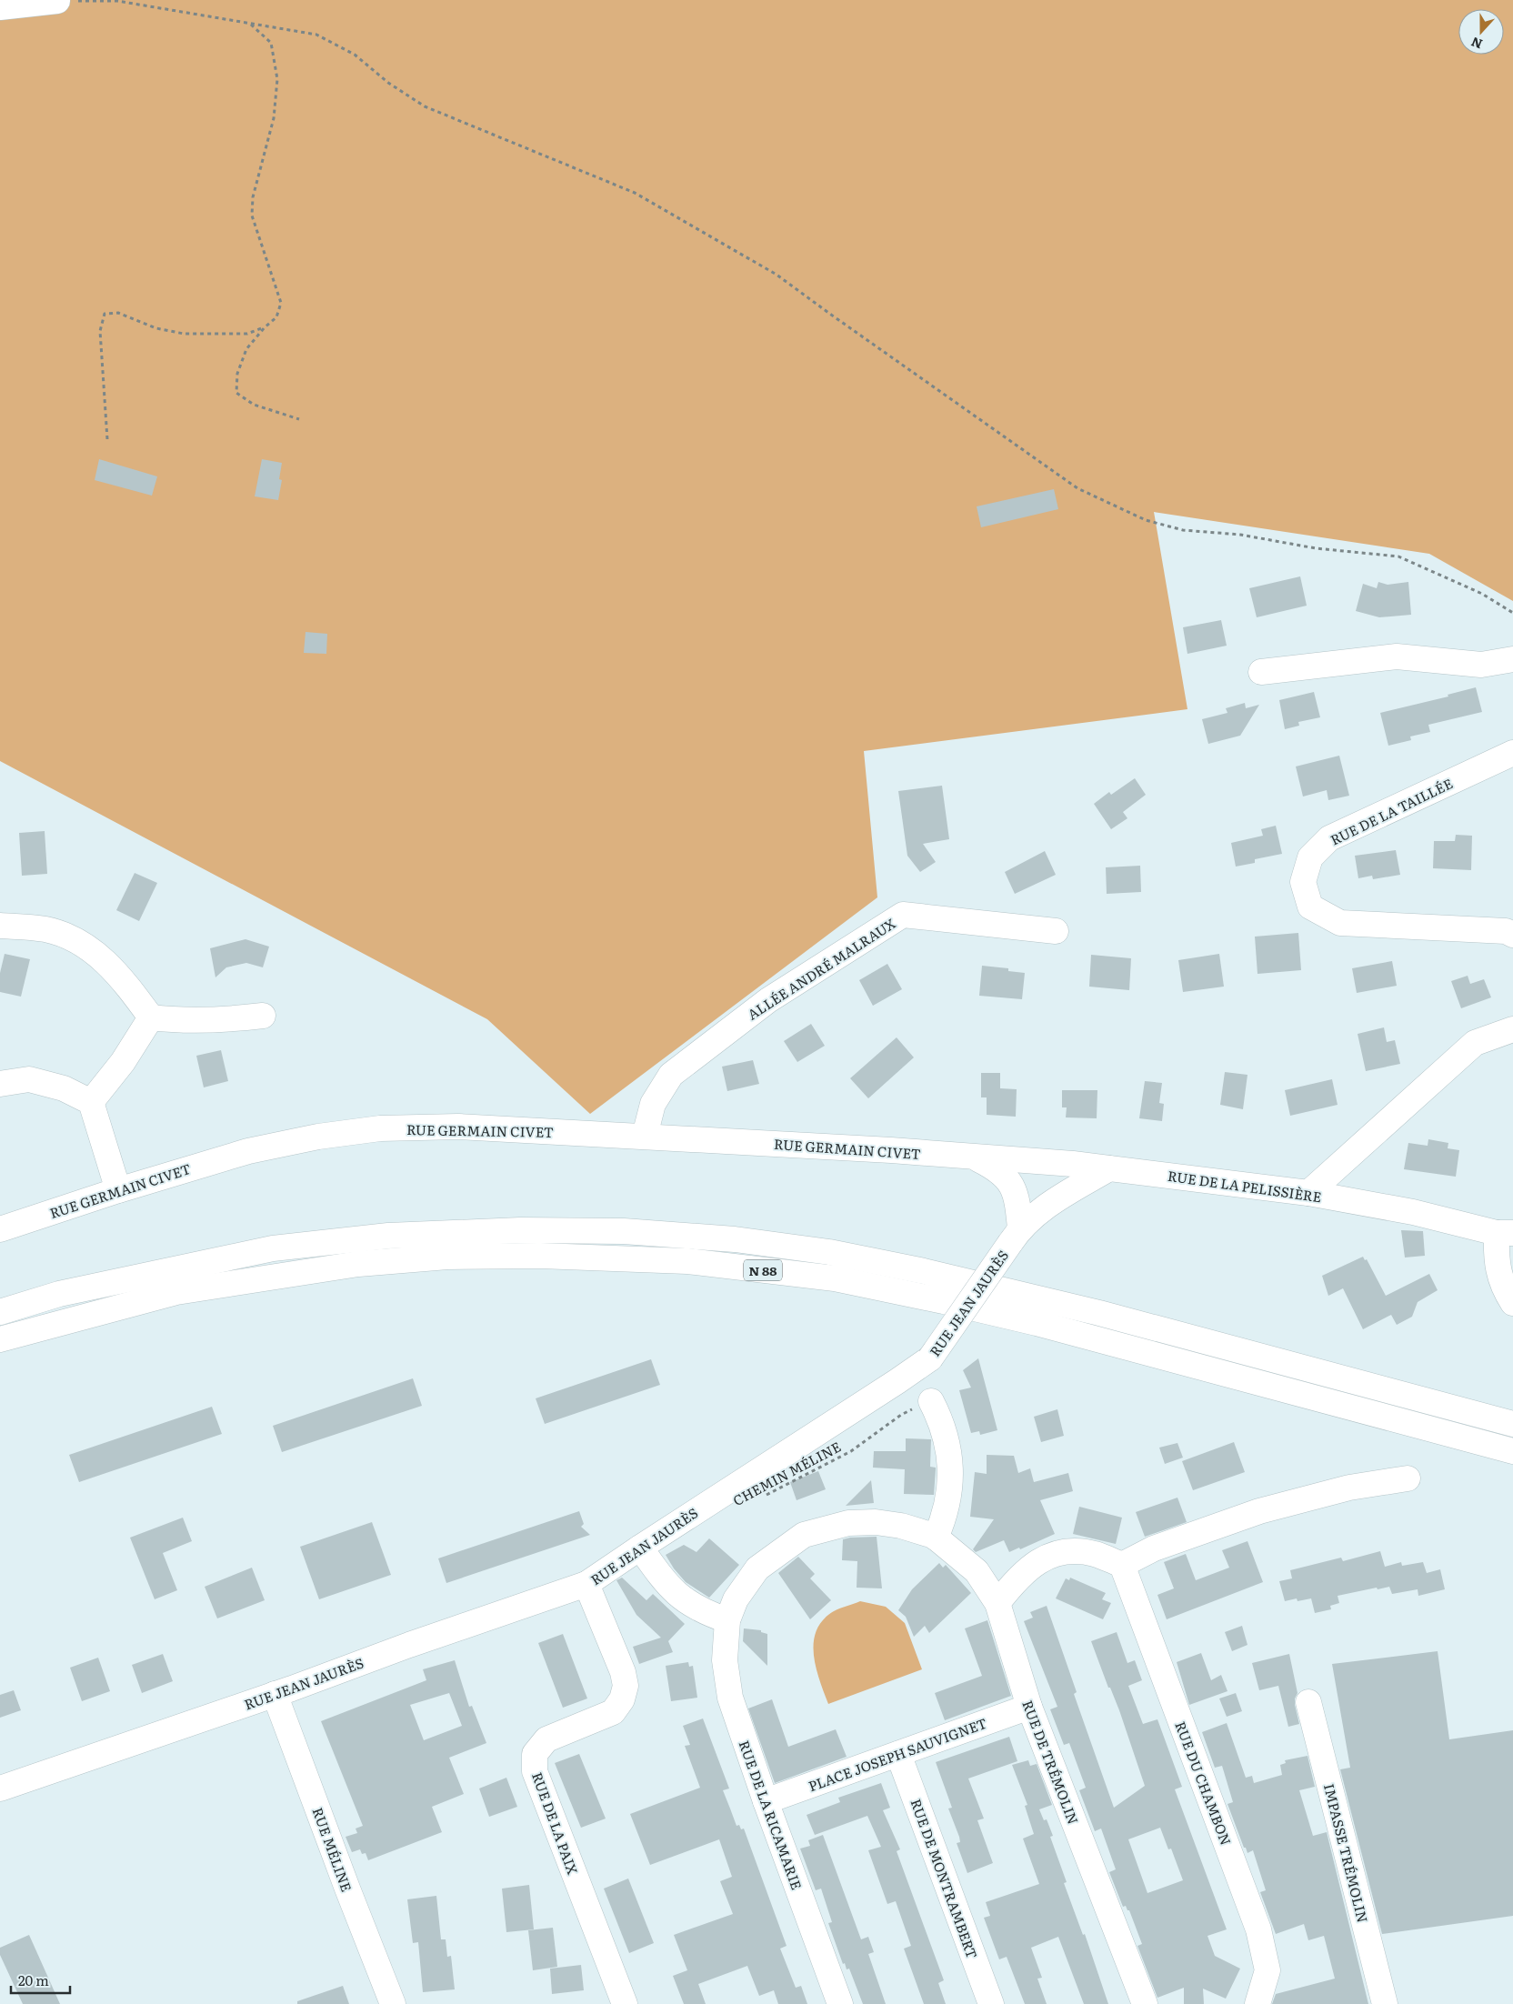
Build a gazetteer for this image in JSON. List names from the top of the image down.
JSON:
{
  "streets": {
    "main road": [
      "RUE DE LA TAILLÉE",
      "ALLÉE ANDRÉ MALRAUX",
      "RUE GERMAIN CIVET",
      "RUE DE LA PELISSIÈRE",
      "N 88",
      "RUE JEAN JAURÈS",
      "PLACE JOSEPH SAUVIGNET",
      "RUE DE TRÉMOLIN",
      "RUE DU CHAMBON",
      "RUE DE LA RICAMARIE",
      "RUE DE LA PAIX",
      "RUE MÉLINE",
      "IMPASSE TRÉMOLIN",
      "RUE DE MONTRAMBERT"
    ],
    "path": ["CHEMIN MÉLINE"]
  },
  "crossings": [
    ["ALLÉE ANDRÉ MALRAUX", "RUE GERMAIN CIVET"],
    ["RUE GERMAIN CIVET", "RUE DE LA PELISSIÈRE"],
    ["RUE DE LA PELISSIÈRE", "RUE JEAN JAURÈS"],
    ["RUE JEAN JAURÈS", "RUE DE LA PAIX"],
    ["RUE JEAN JAURÈS", "RUE MÉLINE"],
    ["PLACE JOSEPH SAUVIGNET", "RUE DE TRÉMOLIN"],
    ["PLACE JOSEPH SAUVIGNET", "RUE DE LA RICAMARIE"],
    ["PLACE JOSEPH SAUVIGNET", "RUE DE MONTRAMBERT"],
    ["RUE DE TRÉMOLIN", "RUE DE LA RICAMARIE"]
  ],
  "scale_bar": "20 m",
  "north": "bottom"
}
